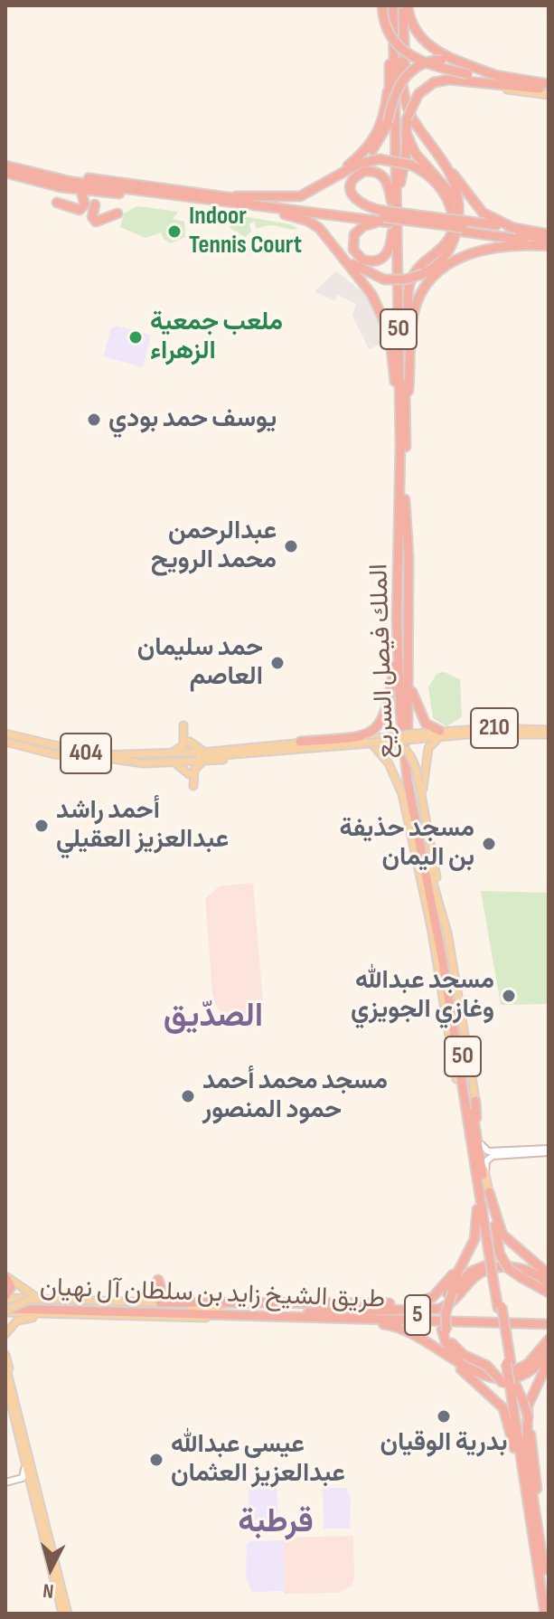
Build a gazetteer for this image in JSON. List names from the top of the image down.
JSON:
{
  "streets": {
    "highway": [
      "50",
      "الملك فيصل السريع",
      "طريق الشيخ زايد بن سلطان آل نهيان",
      "5"
    ],
    "main road": ["210", "404"]
  },
  "crossings": [
    ["50", "الملك فيصل السريع"],
    ["الملك فيصل السريع", "210"],
    ["الملك فيصل السريع", "404"],
    ["210", "404"]
  ],
  "districts": ["الصدّيق", "قرطبة"],
  "places": [
    "Indoor Tennis Court",
    "ملعب جمعية الزهراء",
    "يوسف حمد بودي",
    "عبدالرحمن محمد الرويح",
    "حمد سليمان العاصم",
    "أحمد راشد عبدالعزيز العقيلي",
    "مسجد حذيفة بن اليمان",
    "مسجد عبدالله وغازي الجويزي",
    "مسجد محمد أحمد حمود المنصور",
    "بدرية الوقيان",
    "عيسى عبدالله عبدالعزيز العثمان"
  ],
  "north": "bottom"
}
